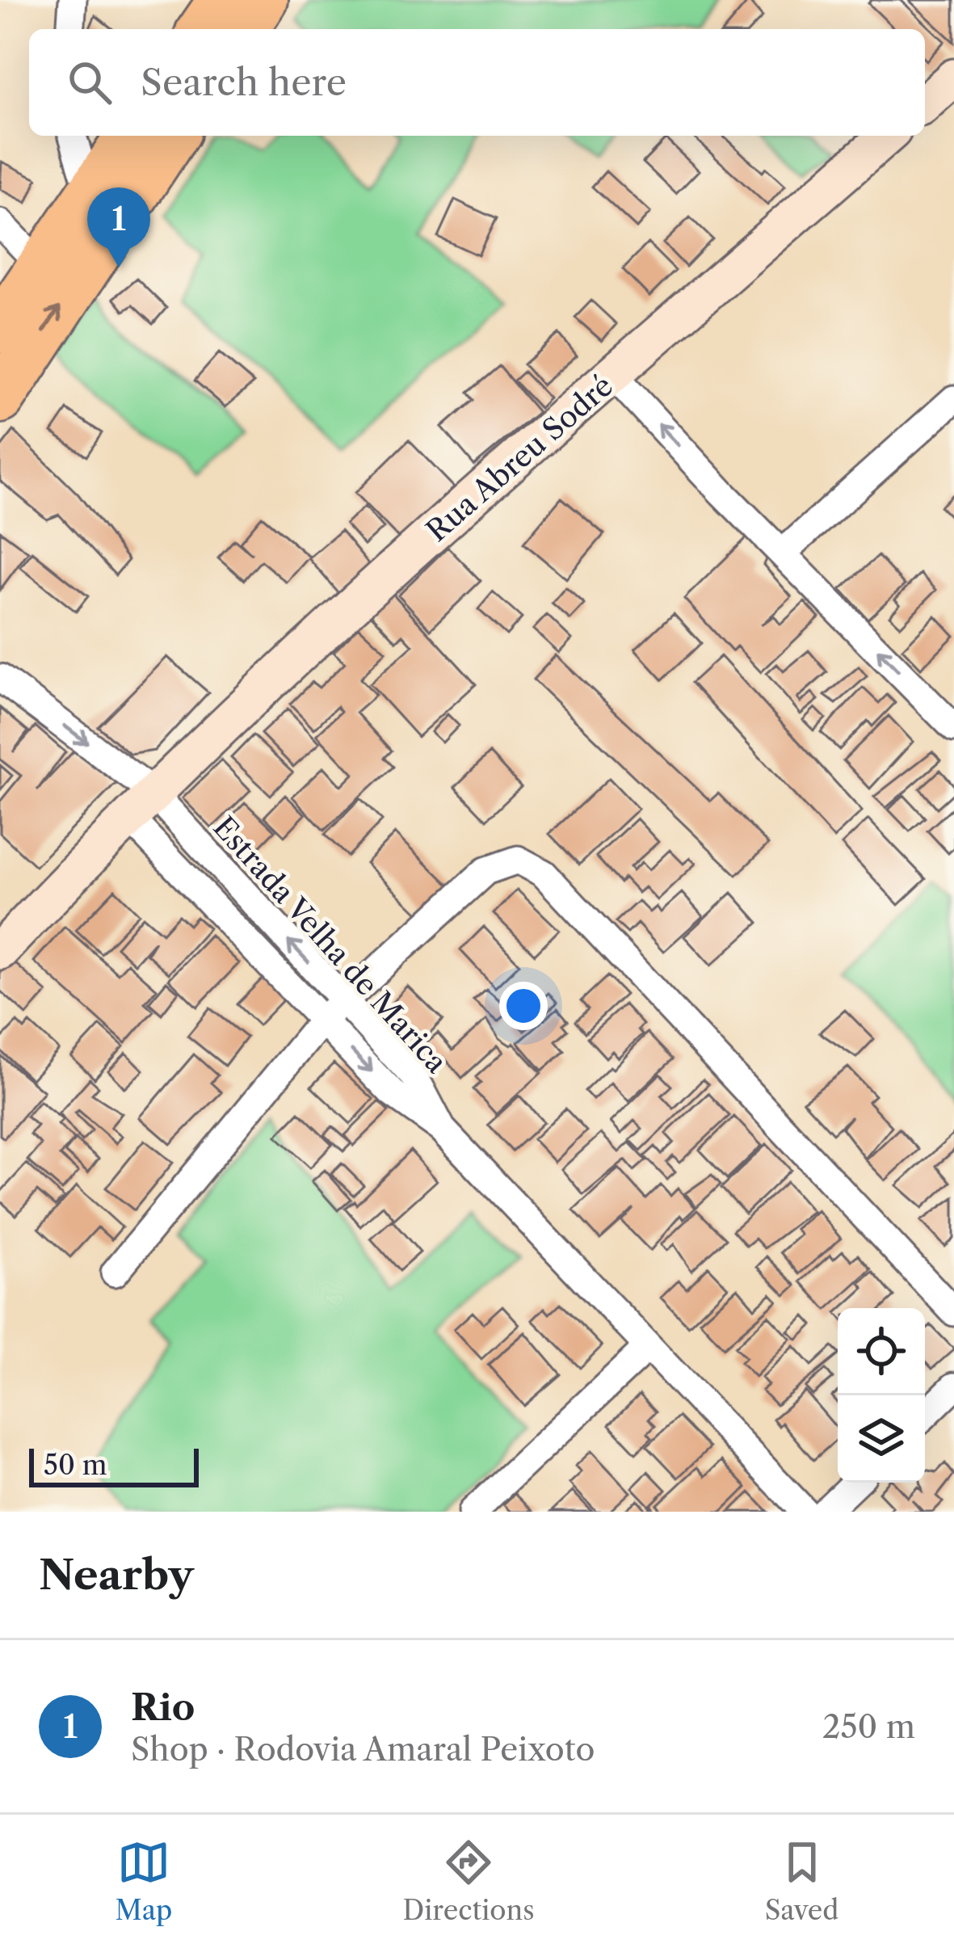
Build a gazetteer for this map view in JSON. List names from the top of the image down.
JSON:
{
  "streets": {
    "main road": ["Rua Abreu Sodré"],
    "street": ["Estrada Velha de Marica"]
  },
  "crossings": [
    ["Rua Abreu Sodré", "Estrada Velha de Marica"]
  ],
  "scale_bar": "50 m",
  "page": {
    "search": "Search here",
    "pins": "1",
    "scale": "50 m",
    "heading": "Nearby",
    "list": [
      {
        "mark": "1",
        "name": "Rio",
        "note": "Shop · Rodovia Amaral Peixoto",
        "value": "250 m"
      }
    ],
    "nav": ["Map", "Directions", "Saved"]
  }
}
